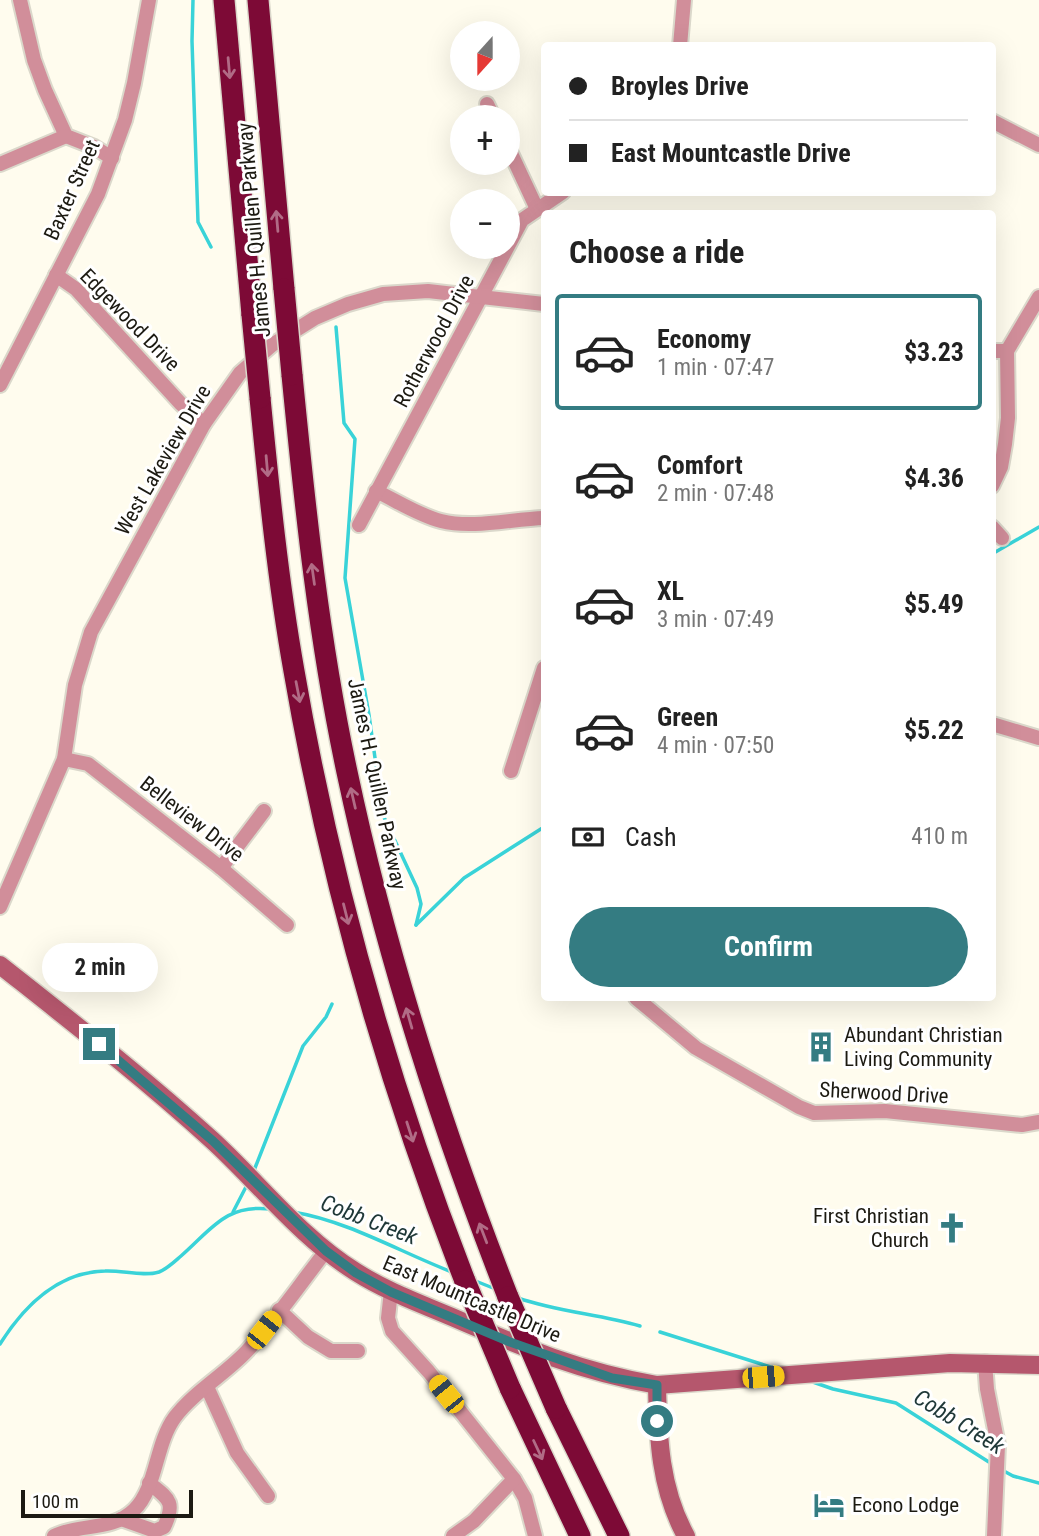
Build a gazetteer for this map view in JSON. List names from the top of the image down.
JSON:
{
  "streets": {
    "highway": ["James H. Quillen Parkway"],
    "street": [
      "Baxter Street",
      "Edgewood Drive",
      "Rotherwood Drive",
      "West Lakeview Drive",
      "Belleview Drive",
      "Sherwood Drive",
      "East Mountcastle Drive"
    ]
  },
  "crossings": [
    ["Baxter Street", "Edgewood Drive"],
    ["Edgewood Drive", "West Lakeview Drive"],
    ["Rotherwood Drive", "West Lakeview Drive"],
    ["West Lakeview Drive", "Belleview Drive"]
  ],
  "water": ["Cobb Creek"],
  "places": {
    "building": ["Abundant Christian Living Community"],
    "church": ["First Christian Church"],
    "hotel": ["Econo Lodge"]
  },
  "scale_bar": "100 m",
  "north": "bottom",
  "page": {
    "map_buttons": ["+", "−"],
    "banner": ["Broyles Drive", "East Mountcastle Drive"],
    "heading": "Choose a ride",
    "list": [
      {
        "name": "Economy",
        "note": "1 min · 07:47",
        "value": "$3.23"
      },
      {
        "name": "Comfort",
        "note": "2 min · 07:48",
        "value": "$4.36"
      },
      {
        "name": "XL",
        "note": "3 min · 07:49",
        "value": "$5.49"
      },
      {
        "name": "Green",
        "note": "4 min · 07:50",
        "value": "$5.22"
      }
    ],
    "pay": ["Cash", "410 m"],
    "buttons": "Confirm",
    "bubble": "2 min",
    "scale": "100 m"
  }
}
